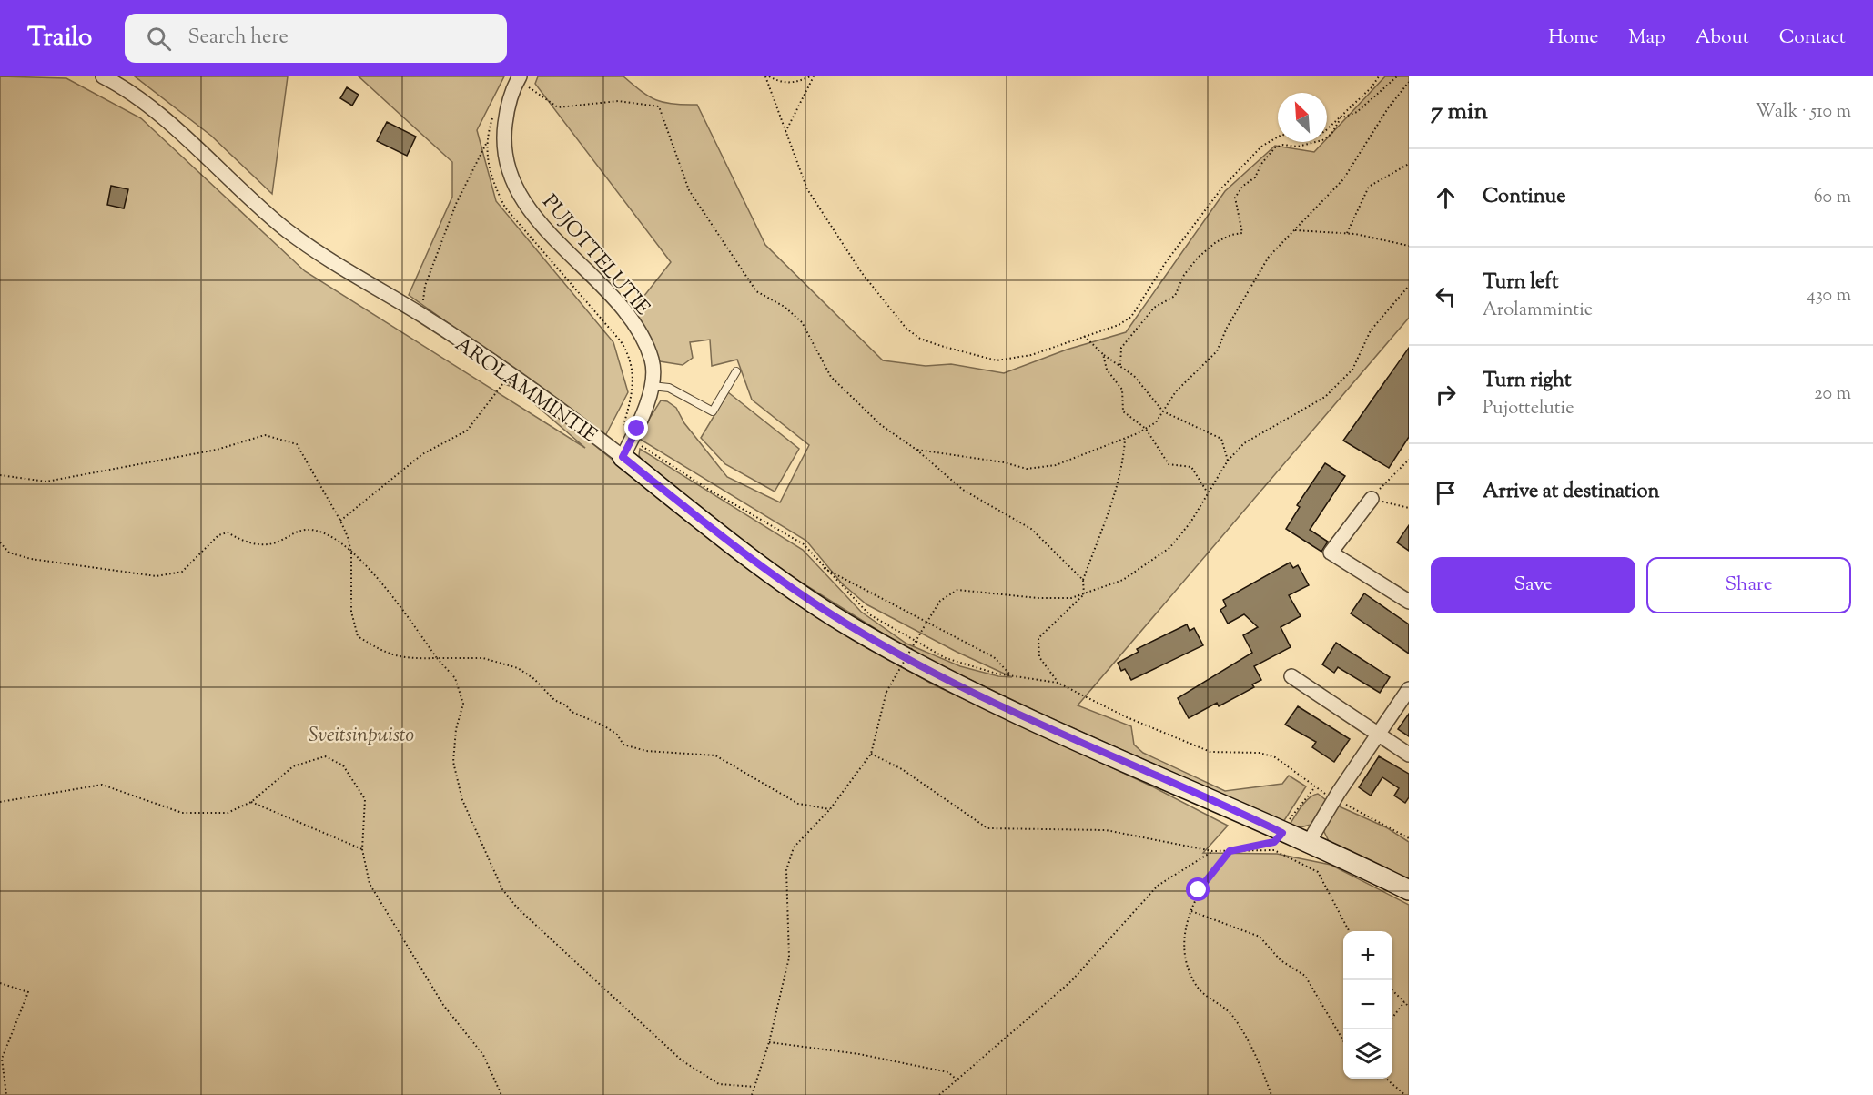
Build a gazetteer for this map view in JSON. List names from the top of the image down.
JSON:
{
  "streets": {
    "street": ["PUJOTTELUTIE", "AROLAMMINTIE"]
  },
  "crossings": [
    ["PUJOTTELUTIE", "AROLAMMINTIE"]
  ],
  "parks": ["Sveitsinpuisto"],
  "north": "top left",
  "page": {
    "header": "Trailo",
    "search": "Search here",
    "nav": [
      "Home",
      "Map",
      "About",
      "Contact"
    ],
    "heading": ["7 min", "Walk · 510 m"],
    "list": [
      ["Continue", "60 m"],
      ["Turn left", "Arolammintie", "430 m"],
      ["Turn right", "Pujottelutie", "20 m"],
      "Arrive at destination"
    ],
    "buttons": ["Save", "Share"],
    "map_buttons": ["+", "−"]
  }
}
